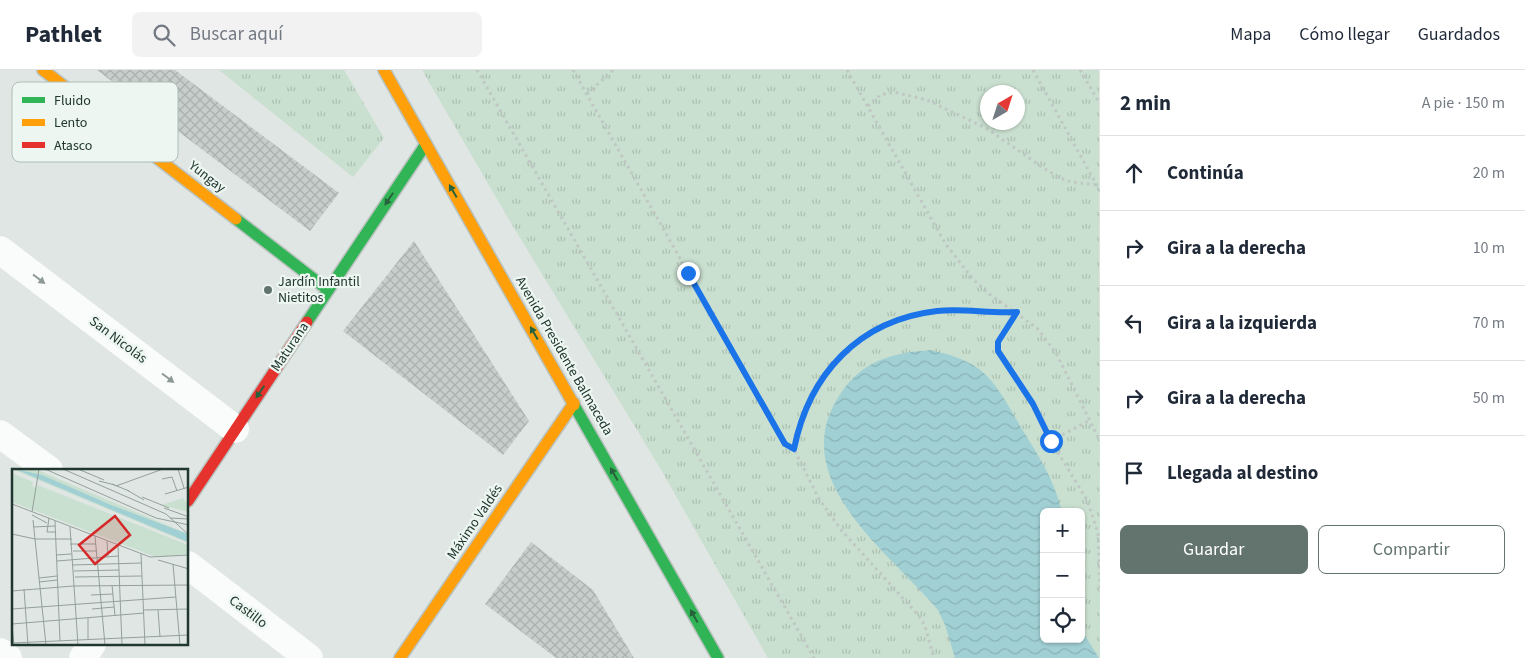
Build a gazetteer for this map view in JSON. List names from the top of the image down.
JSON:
{
  "streets": {
    "street": [
      "Yungay",
      "San Nicolás",
      "Maturana",
      "Avenida Presidente Balmaceda",
      "Máximo Valdés",
      "Castillo"
    ]
  },
  "crossings": [
    ["Yungay", "Maturana"],
    ["San Nicolás", "Maturana"],
    ["Maturana", "Avenida Presidente Balmaceda"],
    ["Avenida Presidente Balmaceda", "Máximo Valdés"]
  ],
  "one_way": ["San Nicolás", "Maturana", "Avenida Presidente Balmaceda"],
  "places": ["Jardín Infantil Nietitos"],
  "legend": ["Fluido", "Lento", "Atasco"],
  "north": "top right",
  "page": {
    "header": "Pathlet",
    "search": "Buscar aquí",
    "nav": ["Mapa", "Cómo llegar", "Guardados"],
    "heading": ["2 min", "A pie · 150 m"],
    "list": [
      ["Continúa", "20 m"],
      ["Gira a la derecha", "10 m"],
      ["Gira a la izquierda", "70 m"],
      ["Gira a la derecha", "50 m"],
      "Llegada al destino"
    ],
    "map_buttons": ["+", "−"],
    "buttons": ["Guardar", "Compartir"]
  }
}
